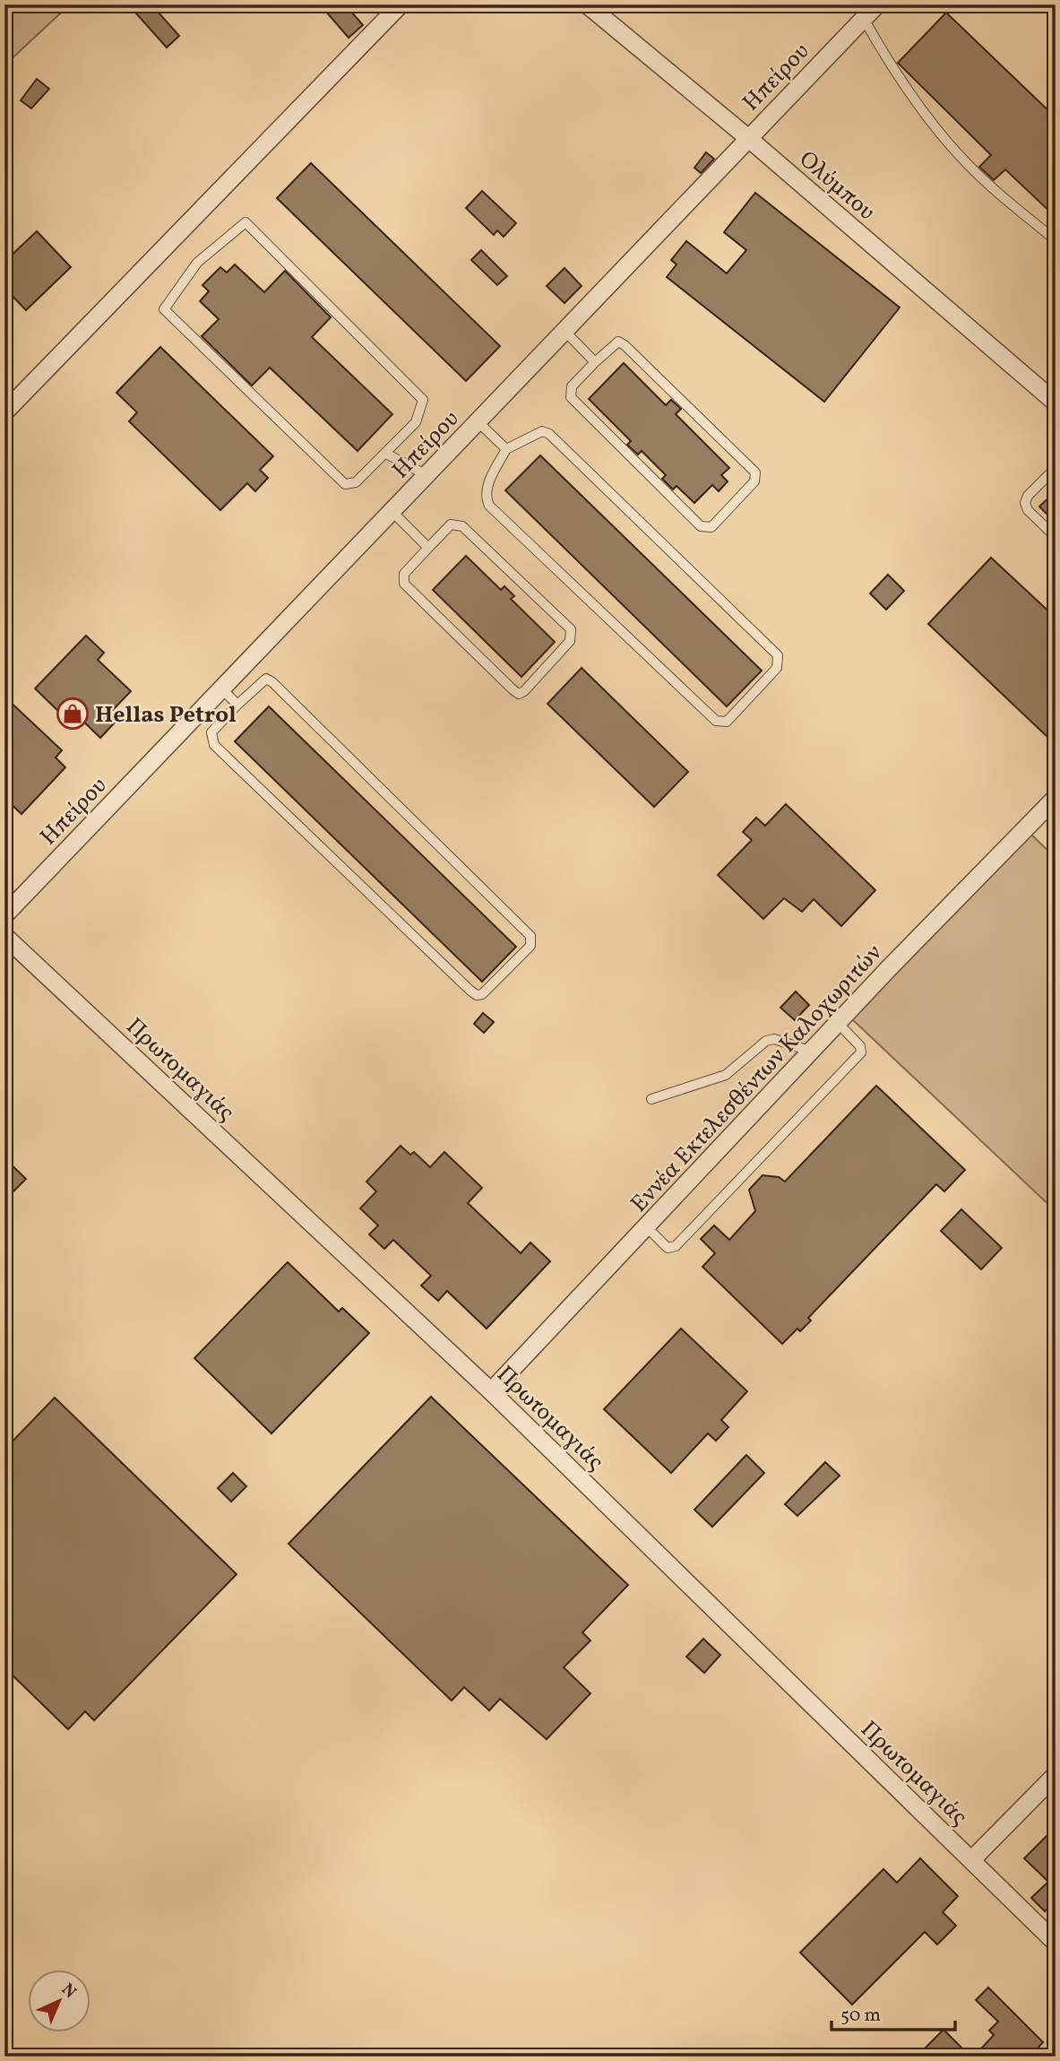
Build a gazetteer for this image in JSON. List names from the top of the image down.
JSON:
{
  "streets": {
    "street": [
      "Ηπείρου",
      "Ολύμπου",
      "Πρωτομαγιάς",
      "Εννέα Εκτελεσθέντων Καλοχωριτών"
    ]
  },
  "crossings": [
    ["Ηπείρου", "Ολύμπου"],
    ["Πρωτομαγιάς", "Εννέα Εκτελεσθέντων Καλοχωριτών"]
  ],
  "places": {
    "shop": ["Hellas Petrol"]
  },
  "scale_bar": "50 m",
  "north": "top right"
}
